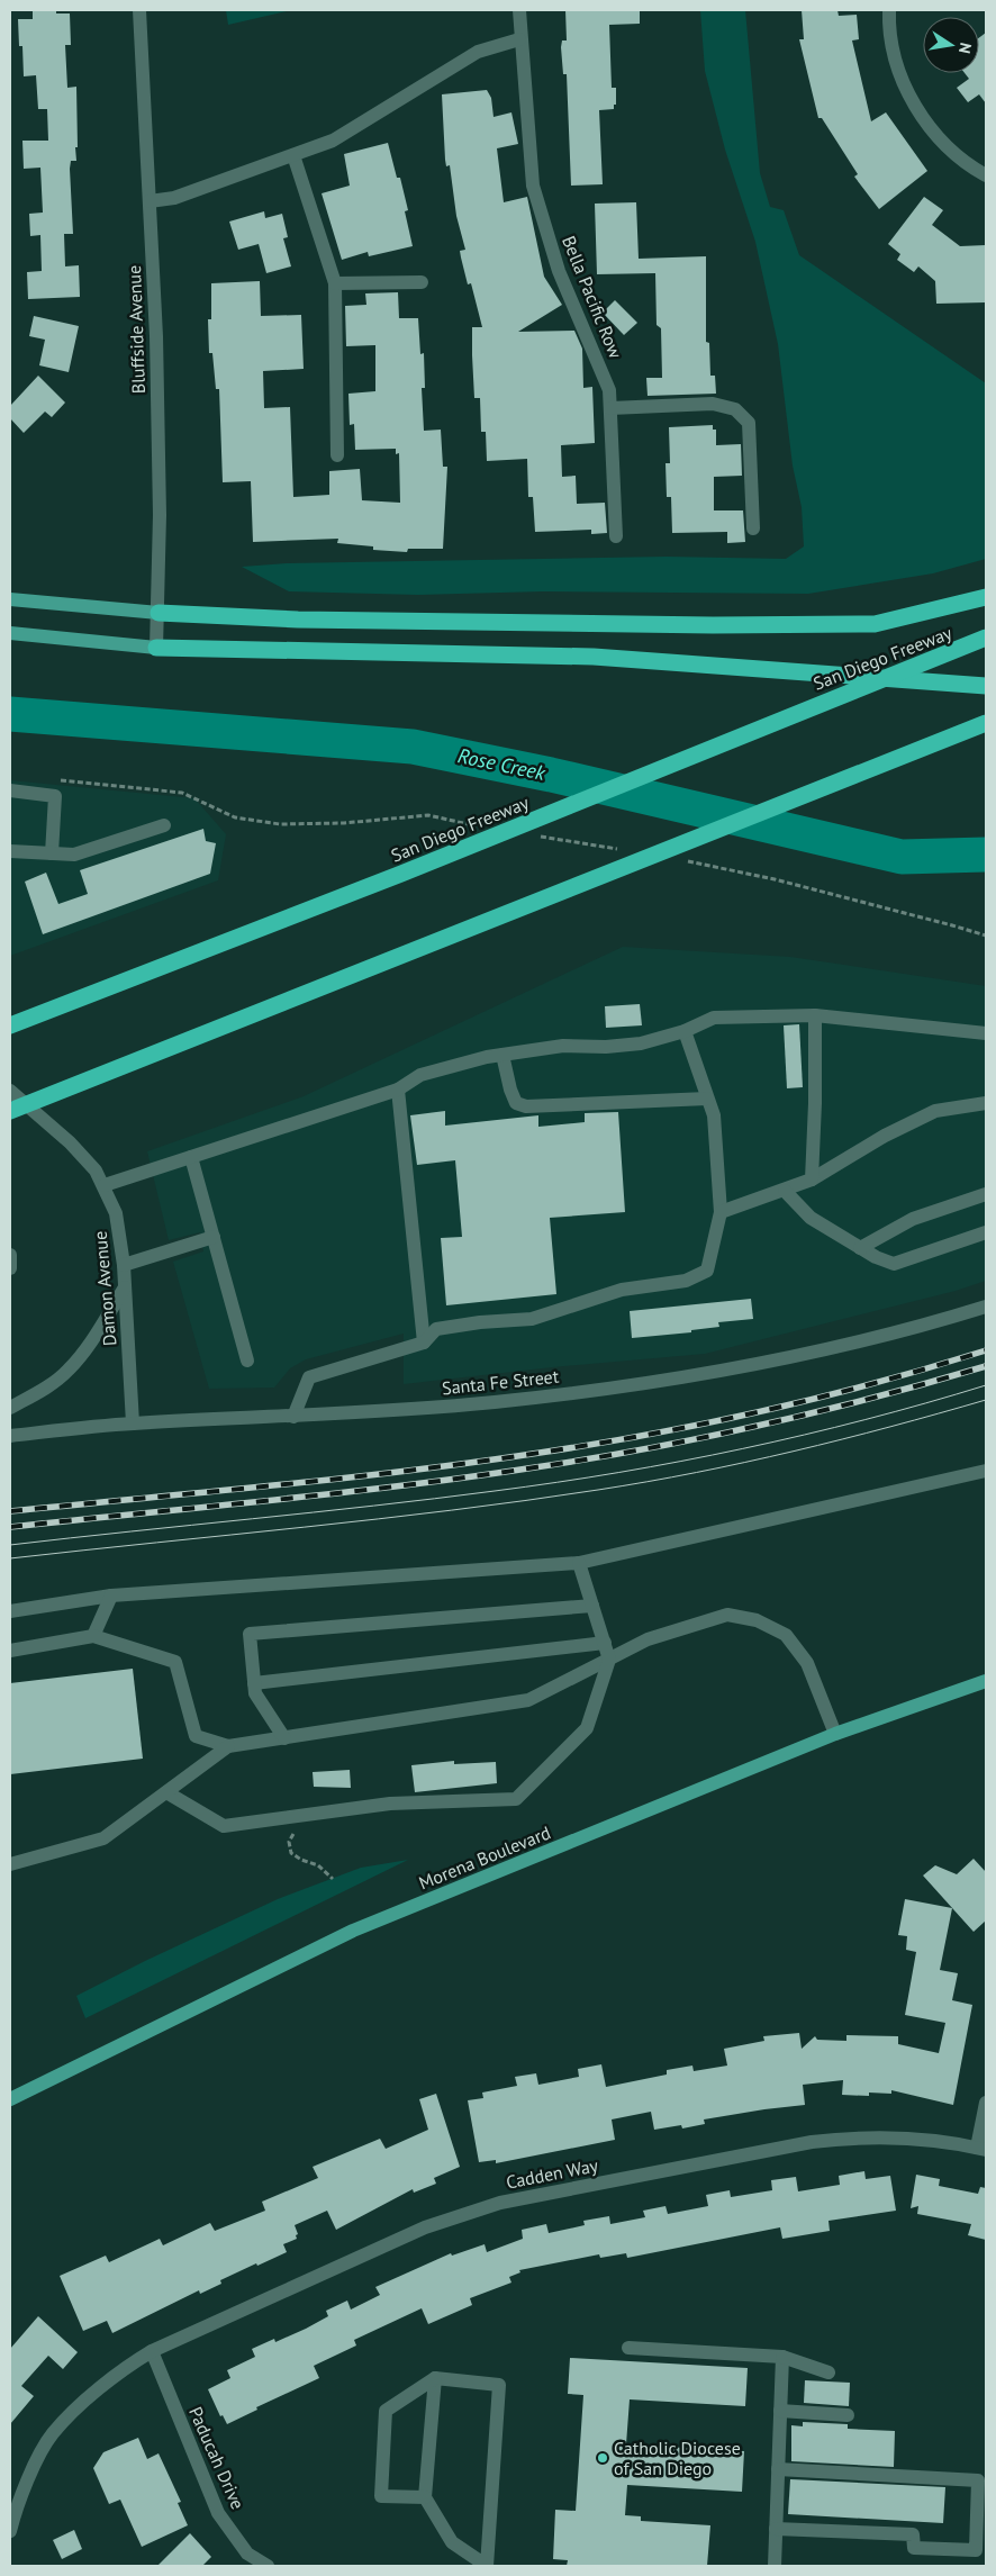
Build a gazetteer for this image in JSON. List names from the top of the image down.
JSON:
{
  "streets": {
    "highway": ["San Diego Freeway"],
    "main road": ["Morena Boulevard"],
    "street": [
      "Bella Pacific Row",
      "Bluffside Avenue",
      "Damon Avenue",
      "Santa Fe Street",
      "Cadden Way",
      "Paducah Drive"
    ]
  },
  "crossings": [
    ["Damon Avenue", "Santa Fe Street"],
    ["Cadden Way", "Paducah Drive"]
  ],
  "water": ["Rose Creek"],
  "places": ["Catholic Diocese of San Diego"],
  "north": "right"
}
